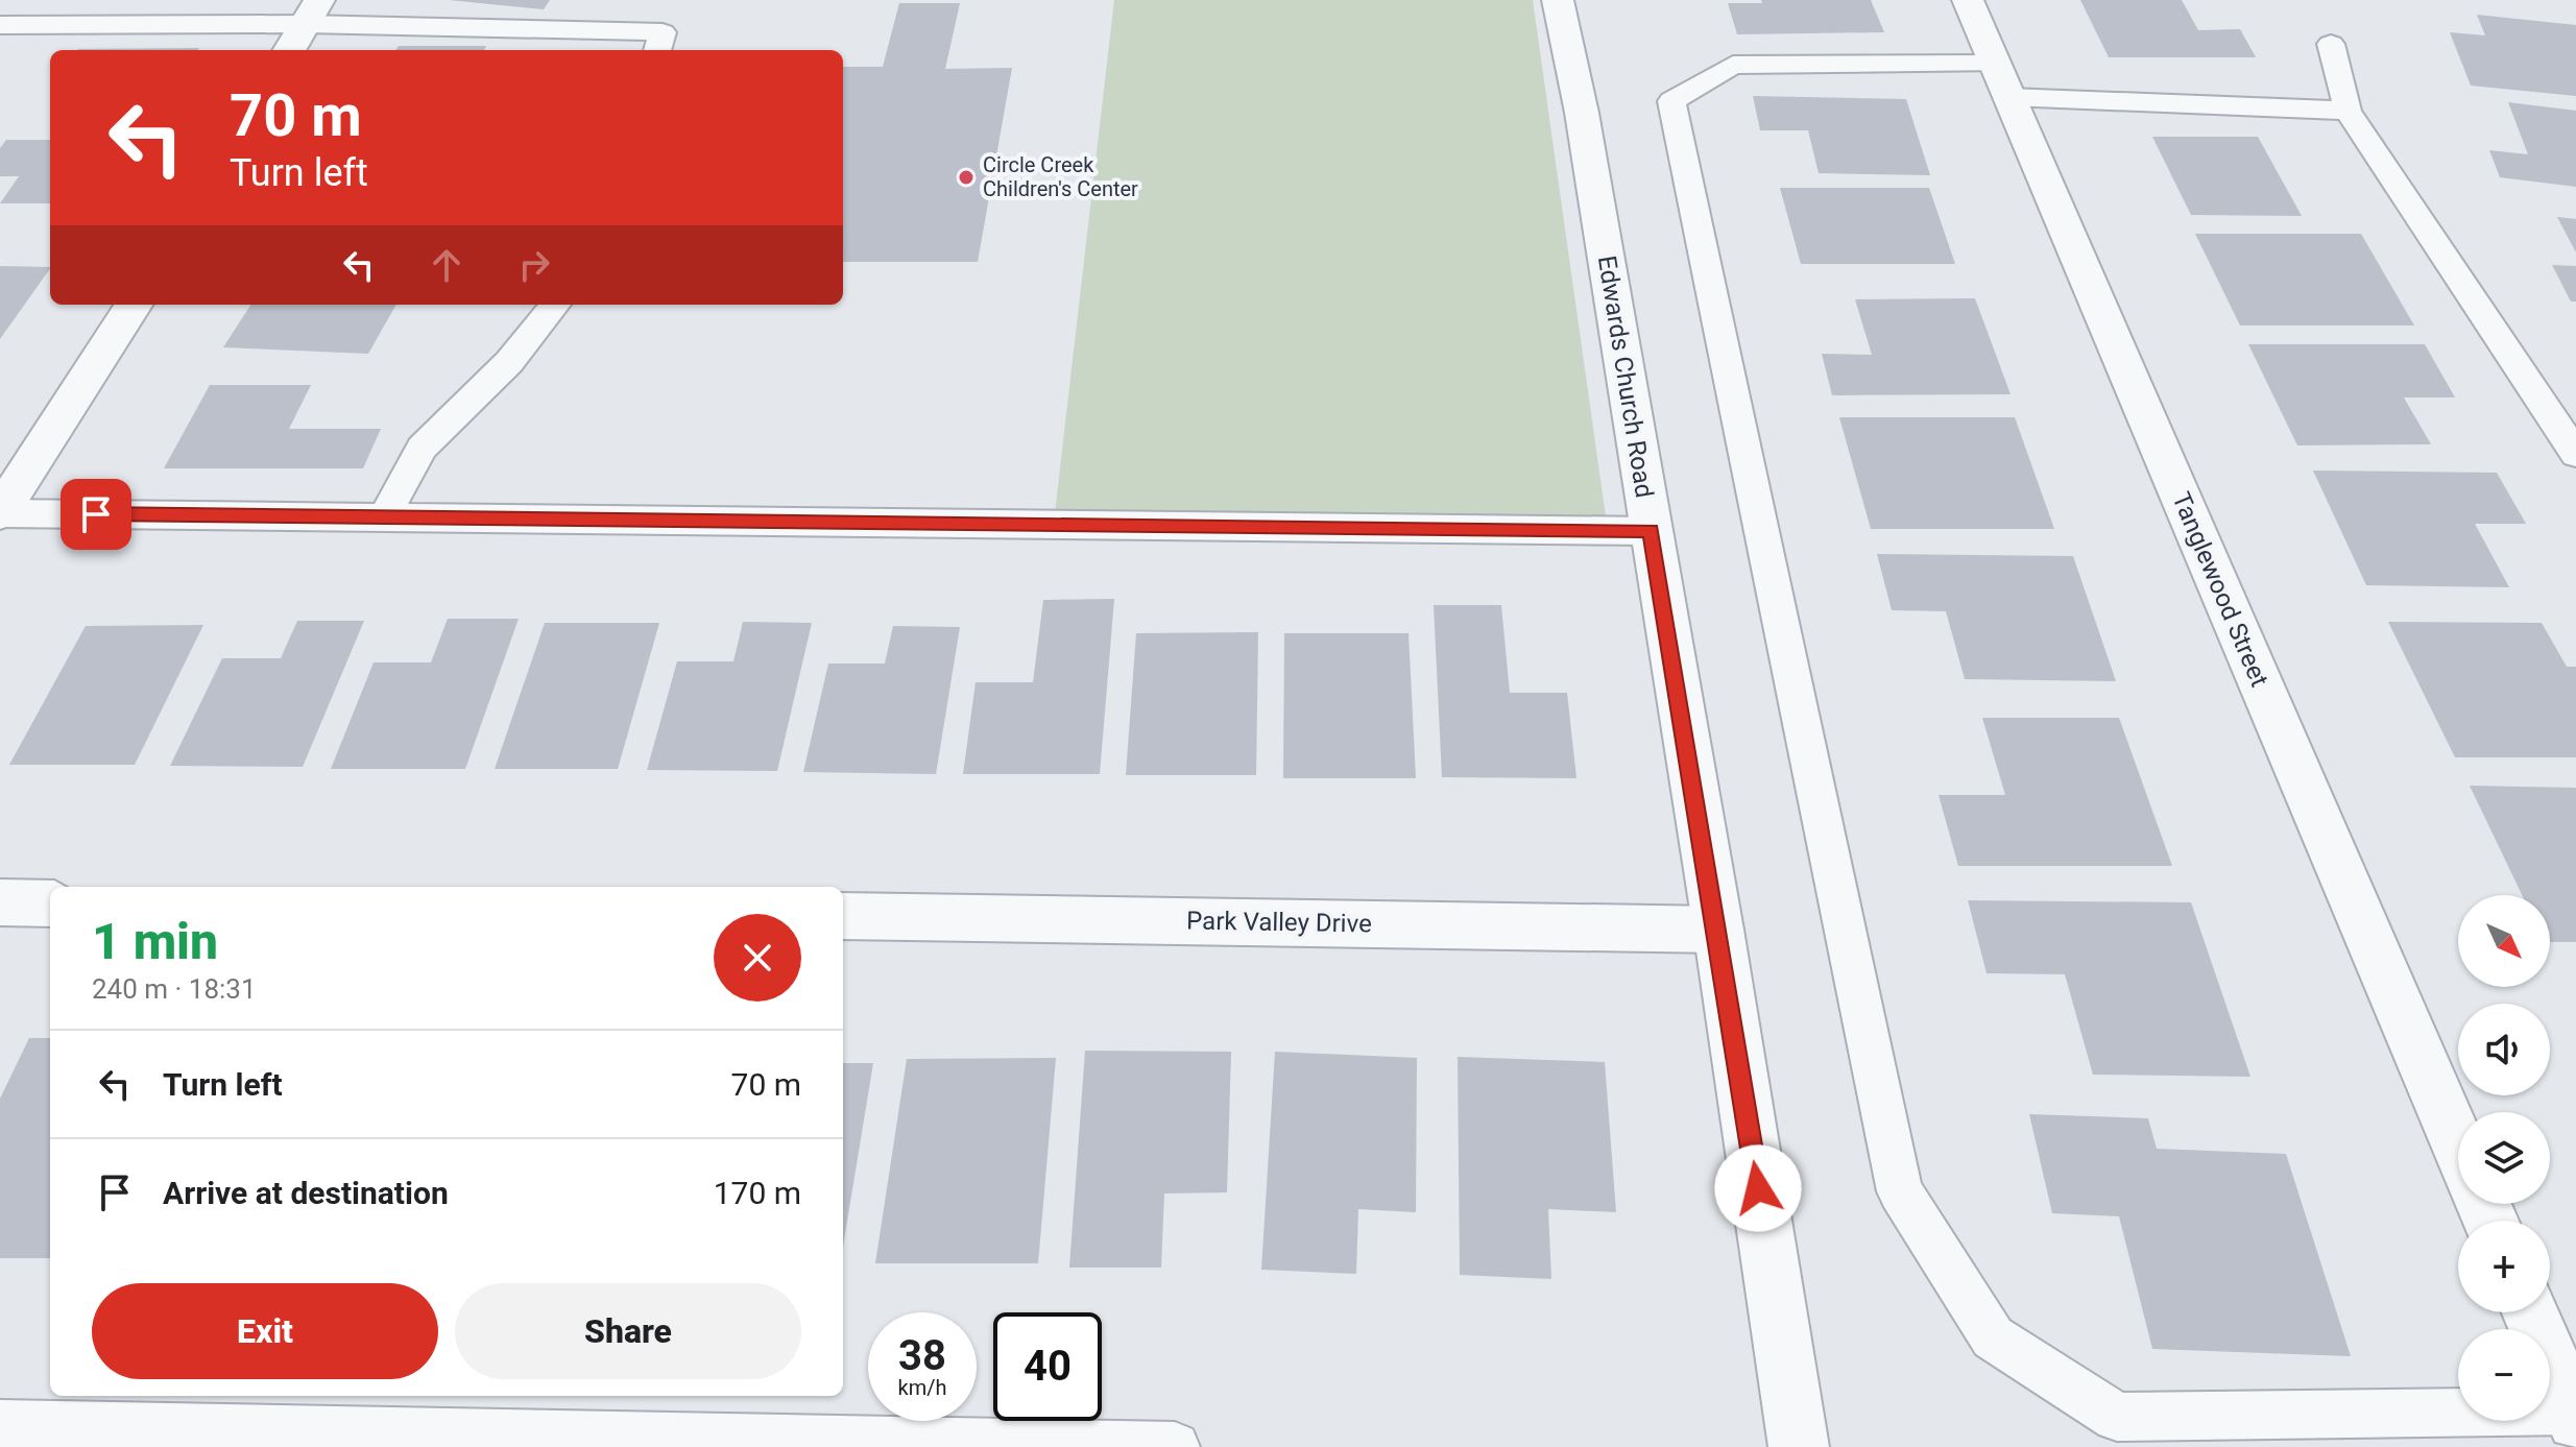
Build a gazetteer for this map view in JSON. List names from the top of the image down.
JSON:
{
  "streets": {
    "street": ["Edwards Church Road", "Tanglewood Street", "Park Valley Drive"]
  },
  "crossings": [
    ["Edwards Church Road", "Park Valley Drive"]
  ],
  "places": ["Circle Creek Children's Center"],
  "north": "bottom right",
  "page": {
    "turn": ["70 m", "Turn left"],
    "heading": ["1 min", "240 m · 18:31"],
    "map_buttons": ["+", "−"],
    "list": [
      {
        "name": "Turn left",
        "value": "70 m"
      },
      {
        "name": "Arrive at destination",
        "value": "170 m"
      }
    ],
    "buttons": ["Exit", "Share"],
    "speed": "38 km/h",
    "limit": "40"
  }
}
